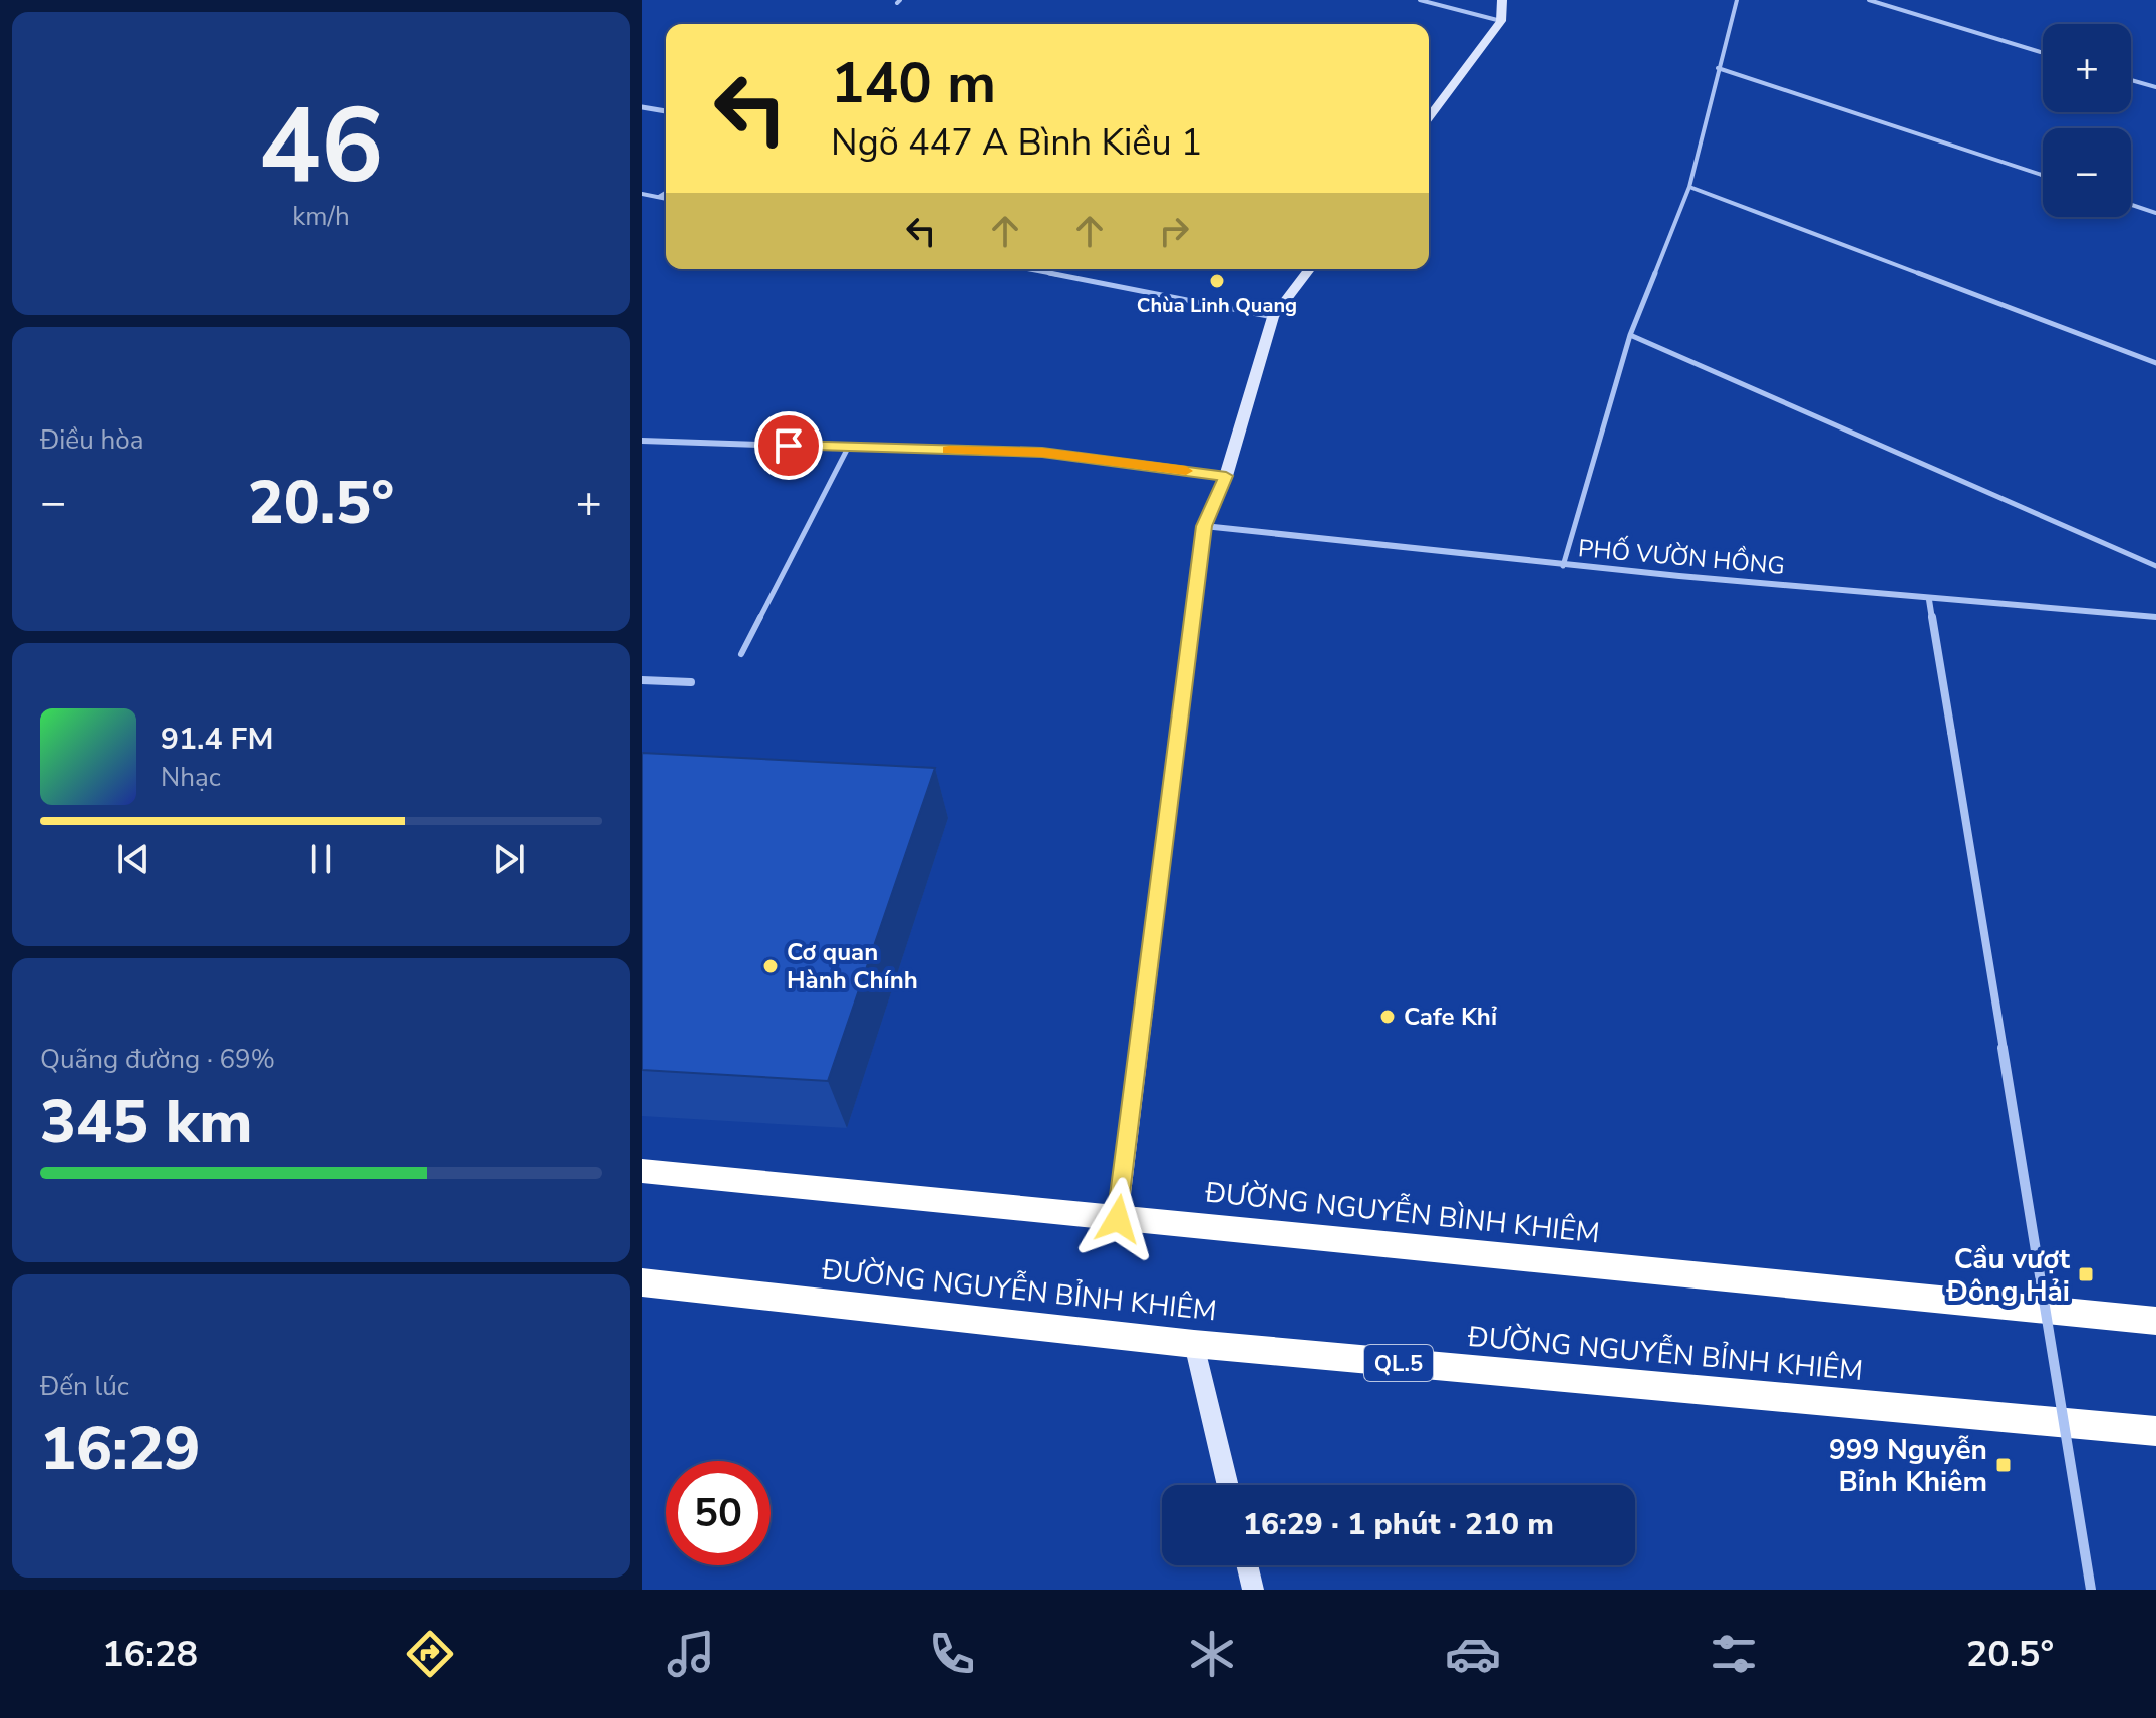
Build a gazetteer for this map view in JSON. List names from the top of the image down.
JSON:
{
  "streets": {
    "highway": ["ĐƯỜNG NGUYỄN BÌNH KHIÊM", "ĐƯỜNG NGUYỄN BỈNH KHIÊM", "QL.5"],
    "street": ["PHỐ VƯỜN HỒNG"]
  },
  "places": {
    "other": ["Chùa Linh Quang", "Cơ quan Hành Chính", "Cafe Khỉ"],
    "transit": ["Cầu vượt Đông Hải", "999 Nguyễn Bỉnh Khiêm"]
  },
  "page": {
    "tile": [
      ["46", "km/h"],
      "Điều hòa",
      ["Quãng đường · 69%", "345 km"],
      ["Đến lúc", "16:29"]
    ],
    "map_buttons": ["+", "−"],
    "turn": ["140 m", "Ngõ 447 A Bình Kiều 1"],
    "heat": ["−", "20.5°", "+"],
    "song": ["91.4 FM", "Nhạc"],
    "limit": "50",
    "trip": "16:29 · 1 phút · 210 m",
    "tabs": ["16:28", "20.5°"]
  }
}
